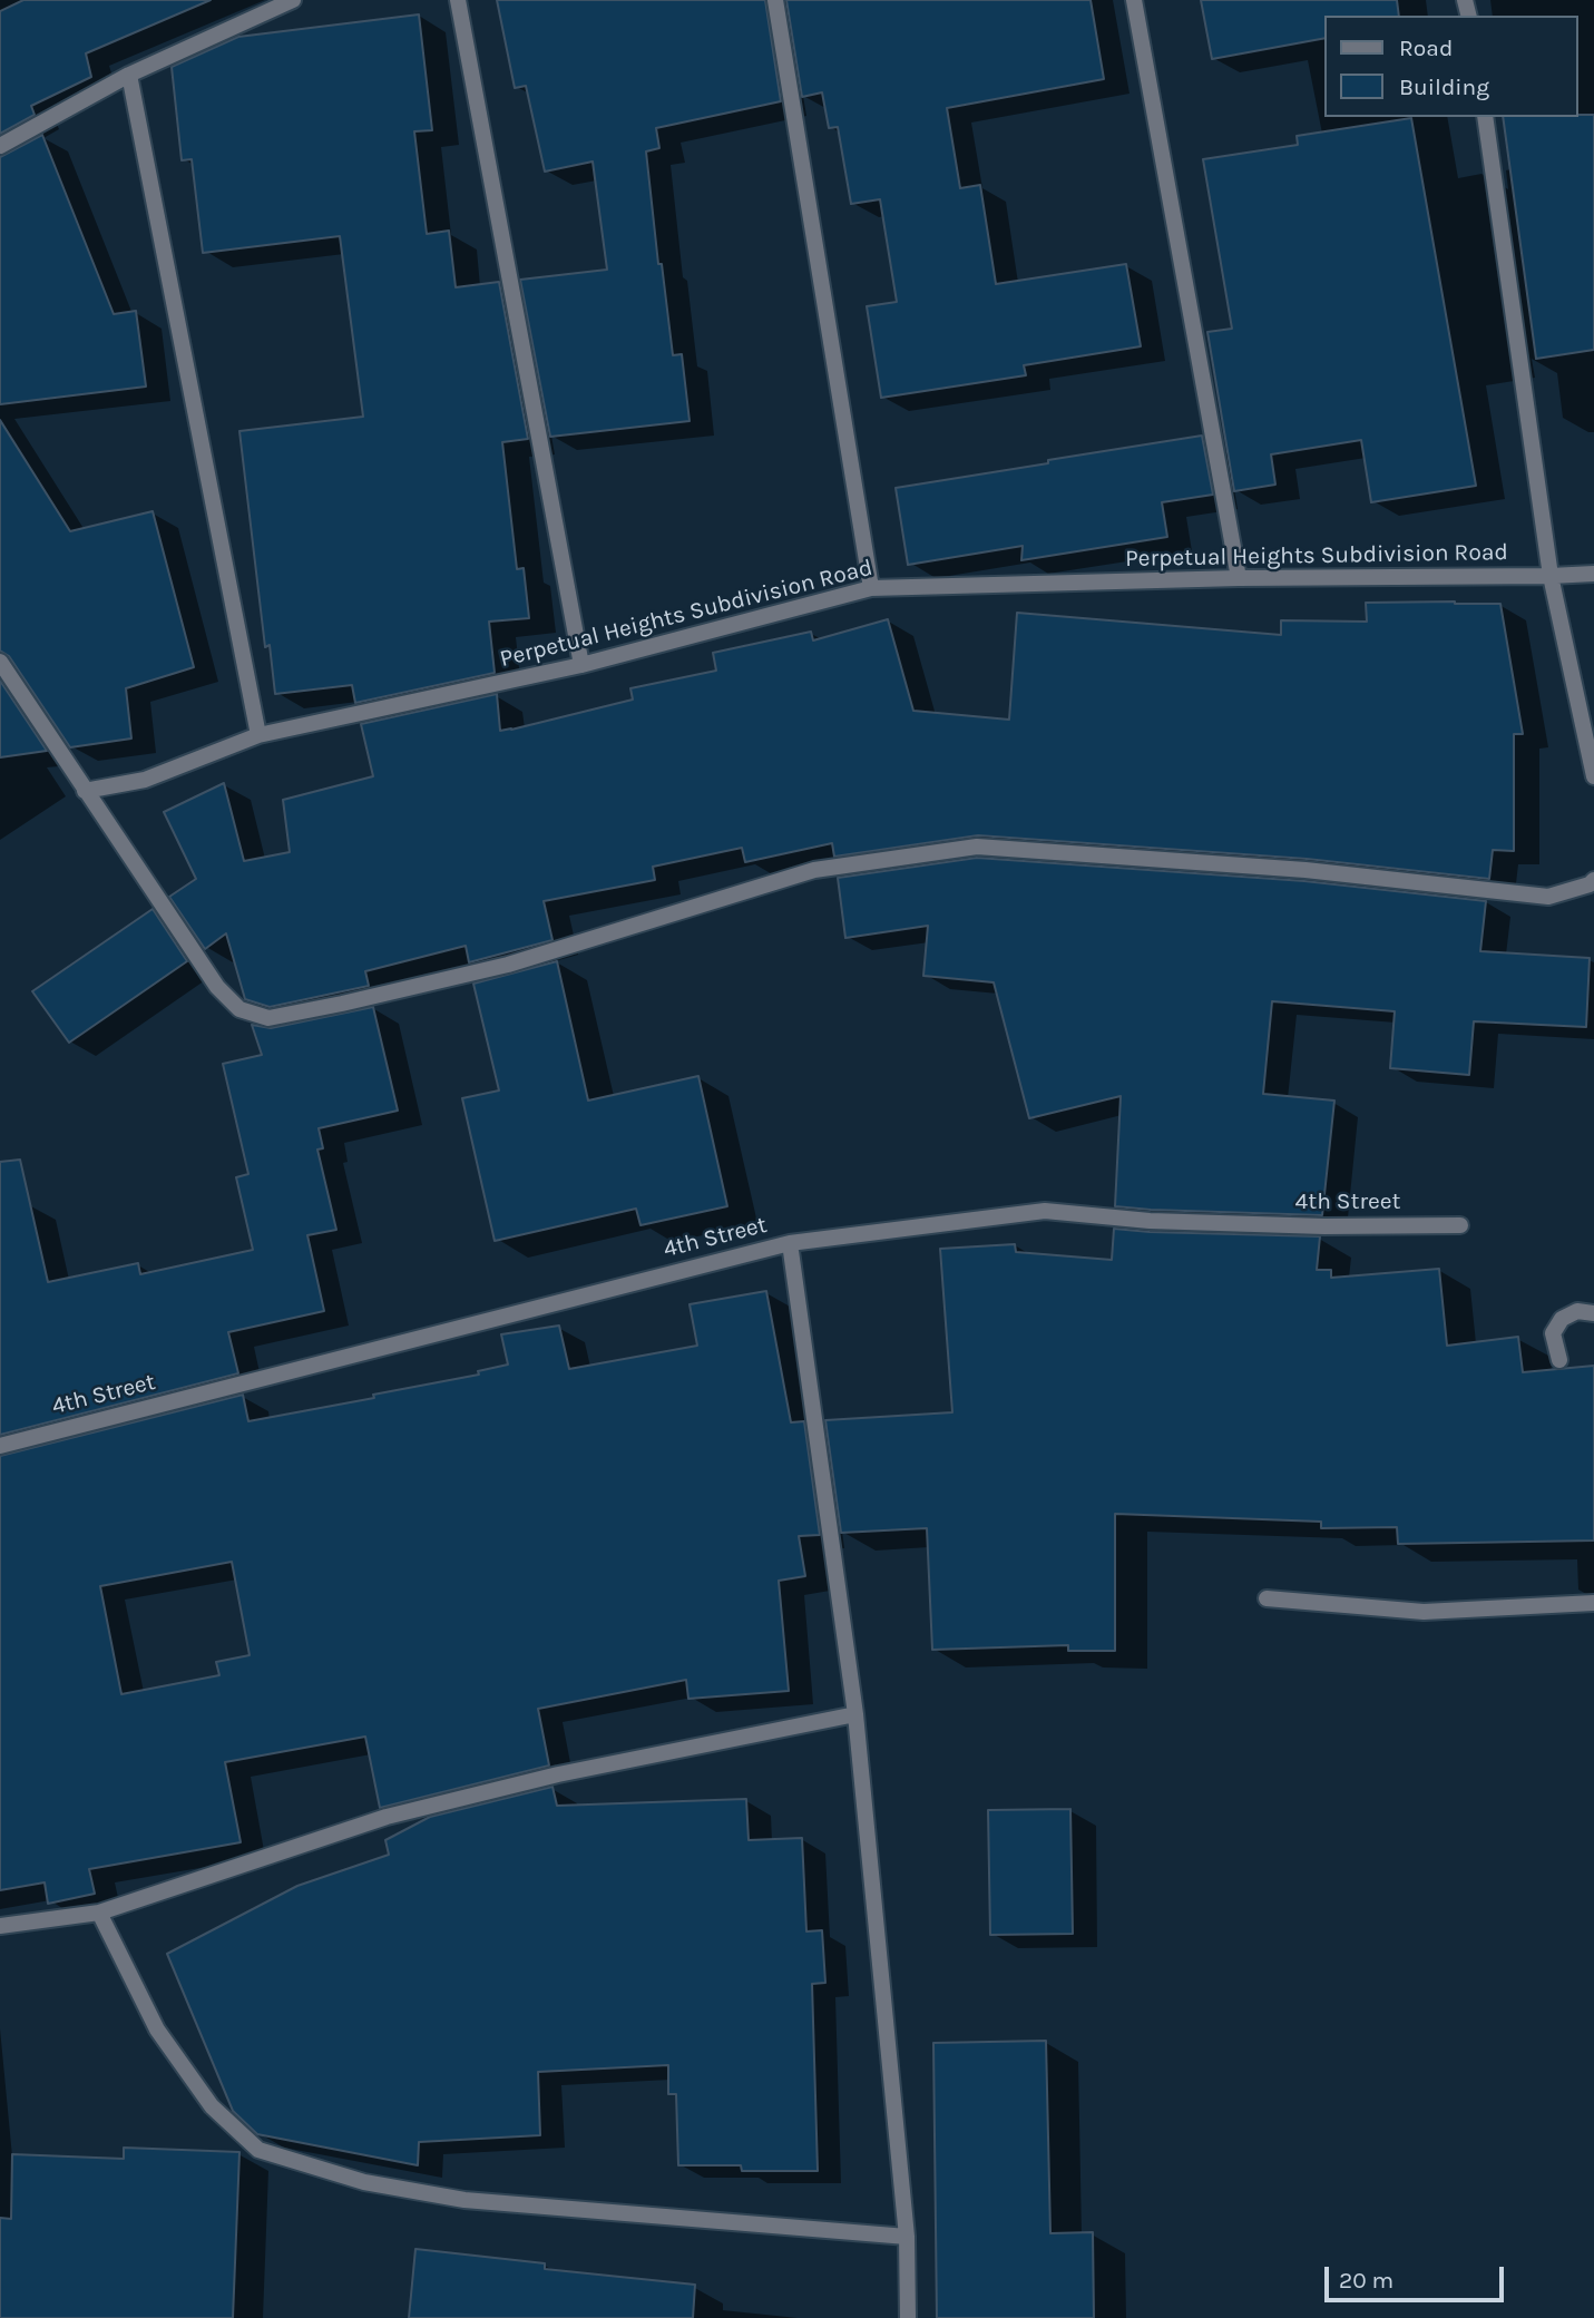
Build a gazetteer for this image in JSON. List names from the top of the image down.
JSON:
{
  "streets": {
    "street": ["Perpetual Heights Subdivision Road", "4th Street"]
  },
  "legend": ["Road", "Building"],
  "scale_bar": "20 m"
}
